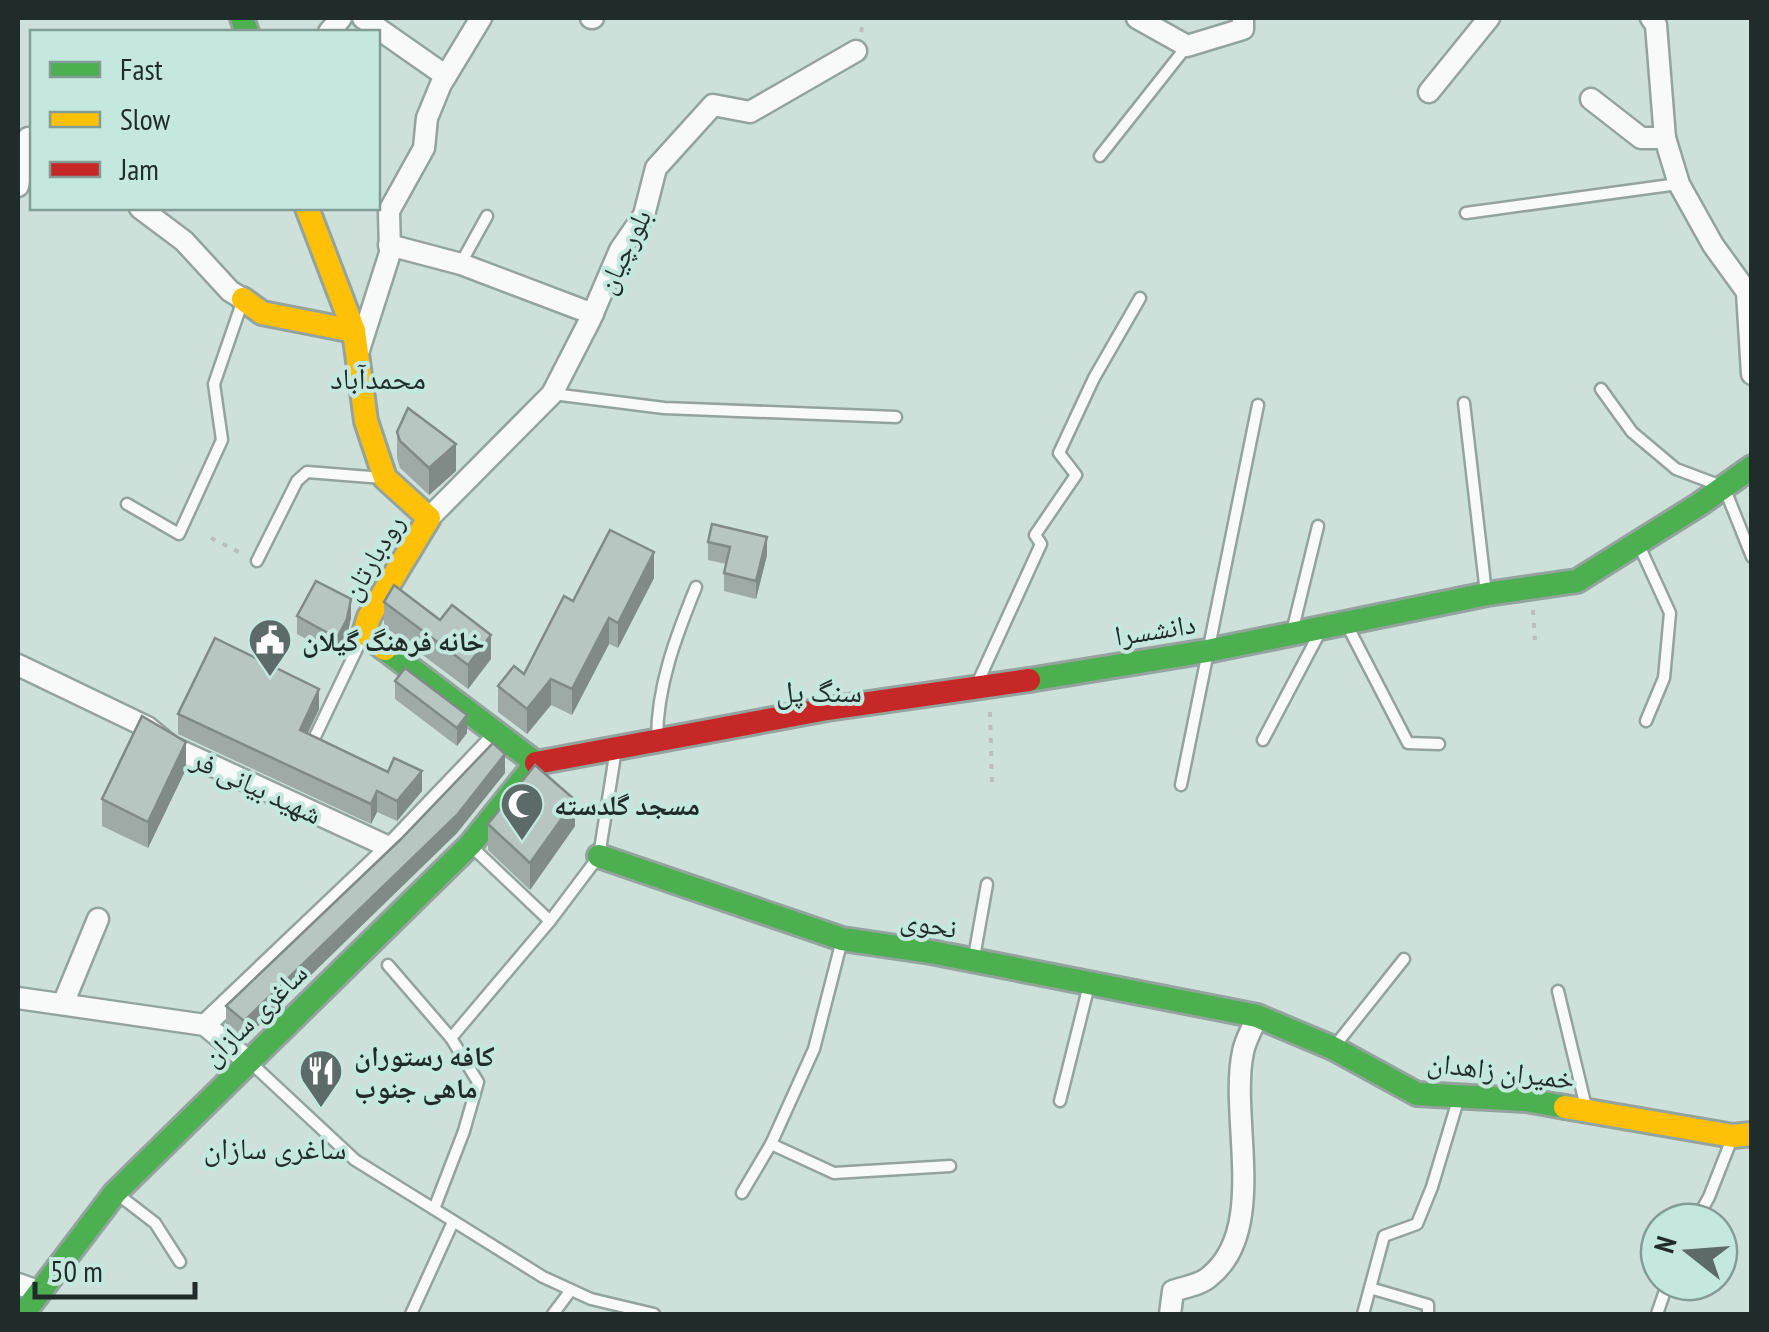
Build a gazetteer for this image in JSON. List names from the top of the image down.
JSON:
{
  "streets": {
    "street": [
      "بلورچیان",
      "رودبارتان",
      "دانشسرا",
      "شهید بیانی فر",
      "نحوی",
      "ساغری سازان",
      "خمیران زاهدان"
    ]
  },
  "crossings": [
    ["بلورچیان", "رودبارتان"],
    ["رودبارتان", "دانشسرا"],
    ["رودبارتان", "ساغری سازان"],
    ["دانشسرا", "ساغری سازان"],
    ["نحوی", "خمیران زاهدان"]
  ],
  "districts": ["محمدآباد", "سنگ پل", "ساغری سازان"],
  "places": {
    "public building": ["خانه فرهنگ گیلان"],
    "mosque": ["مسجد گلدسته"],
    "restaurant": ["کافه رستوران ماهی جنوب"]
  },
  "legend": ["Fast", "Slow", "Jam"],
  "scale_bar": "50 m",
  "north": "left"
}
